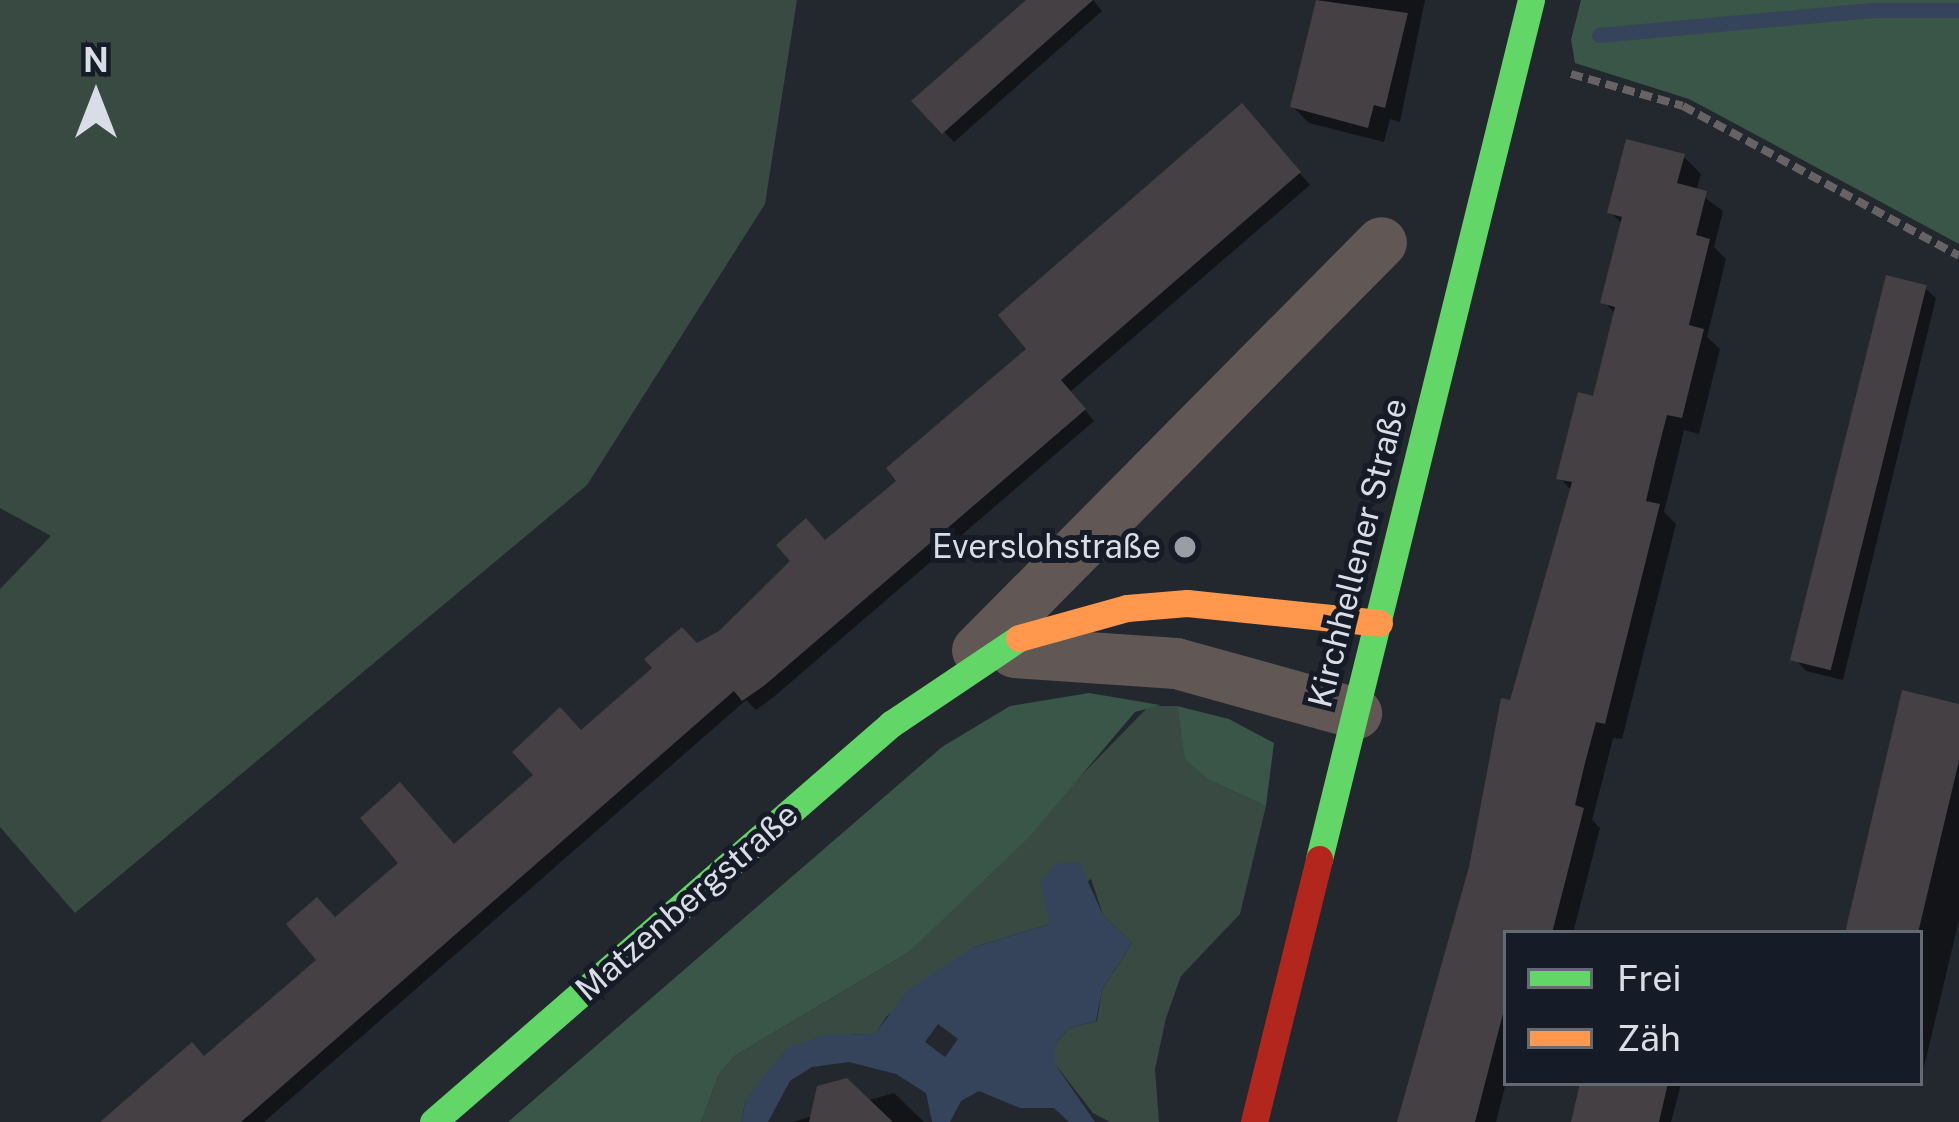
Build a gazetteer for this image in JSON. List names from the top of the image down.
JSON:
{
  "streets": {
    "main road": ["Kirchhellener Straße", "Matzenbergstraße"]
  },
  "crossings": [
    ["Kirchhellener Straße", "Matzenbergstraße"]
  ],
  "places": ["Everslohstraße"],
  "legend": ["Frei", "Zäh"],
  "north": "top"
}
